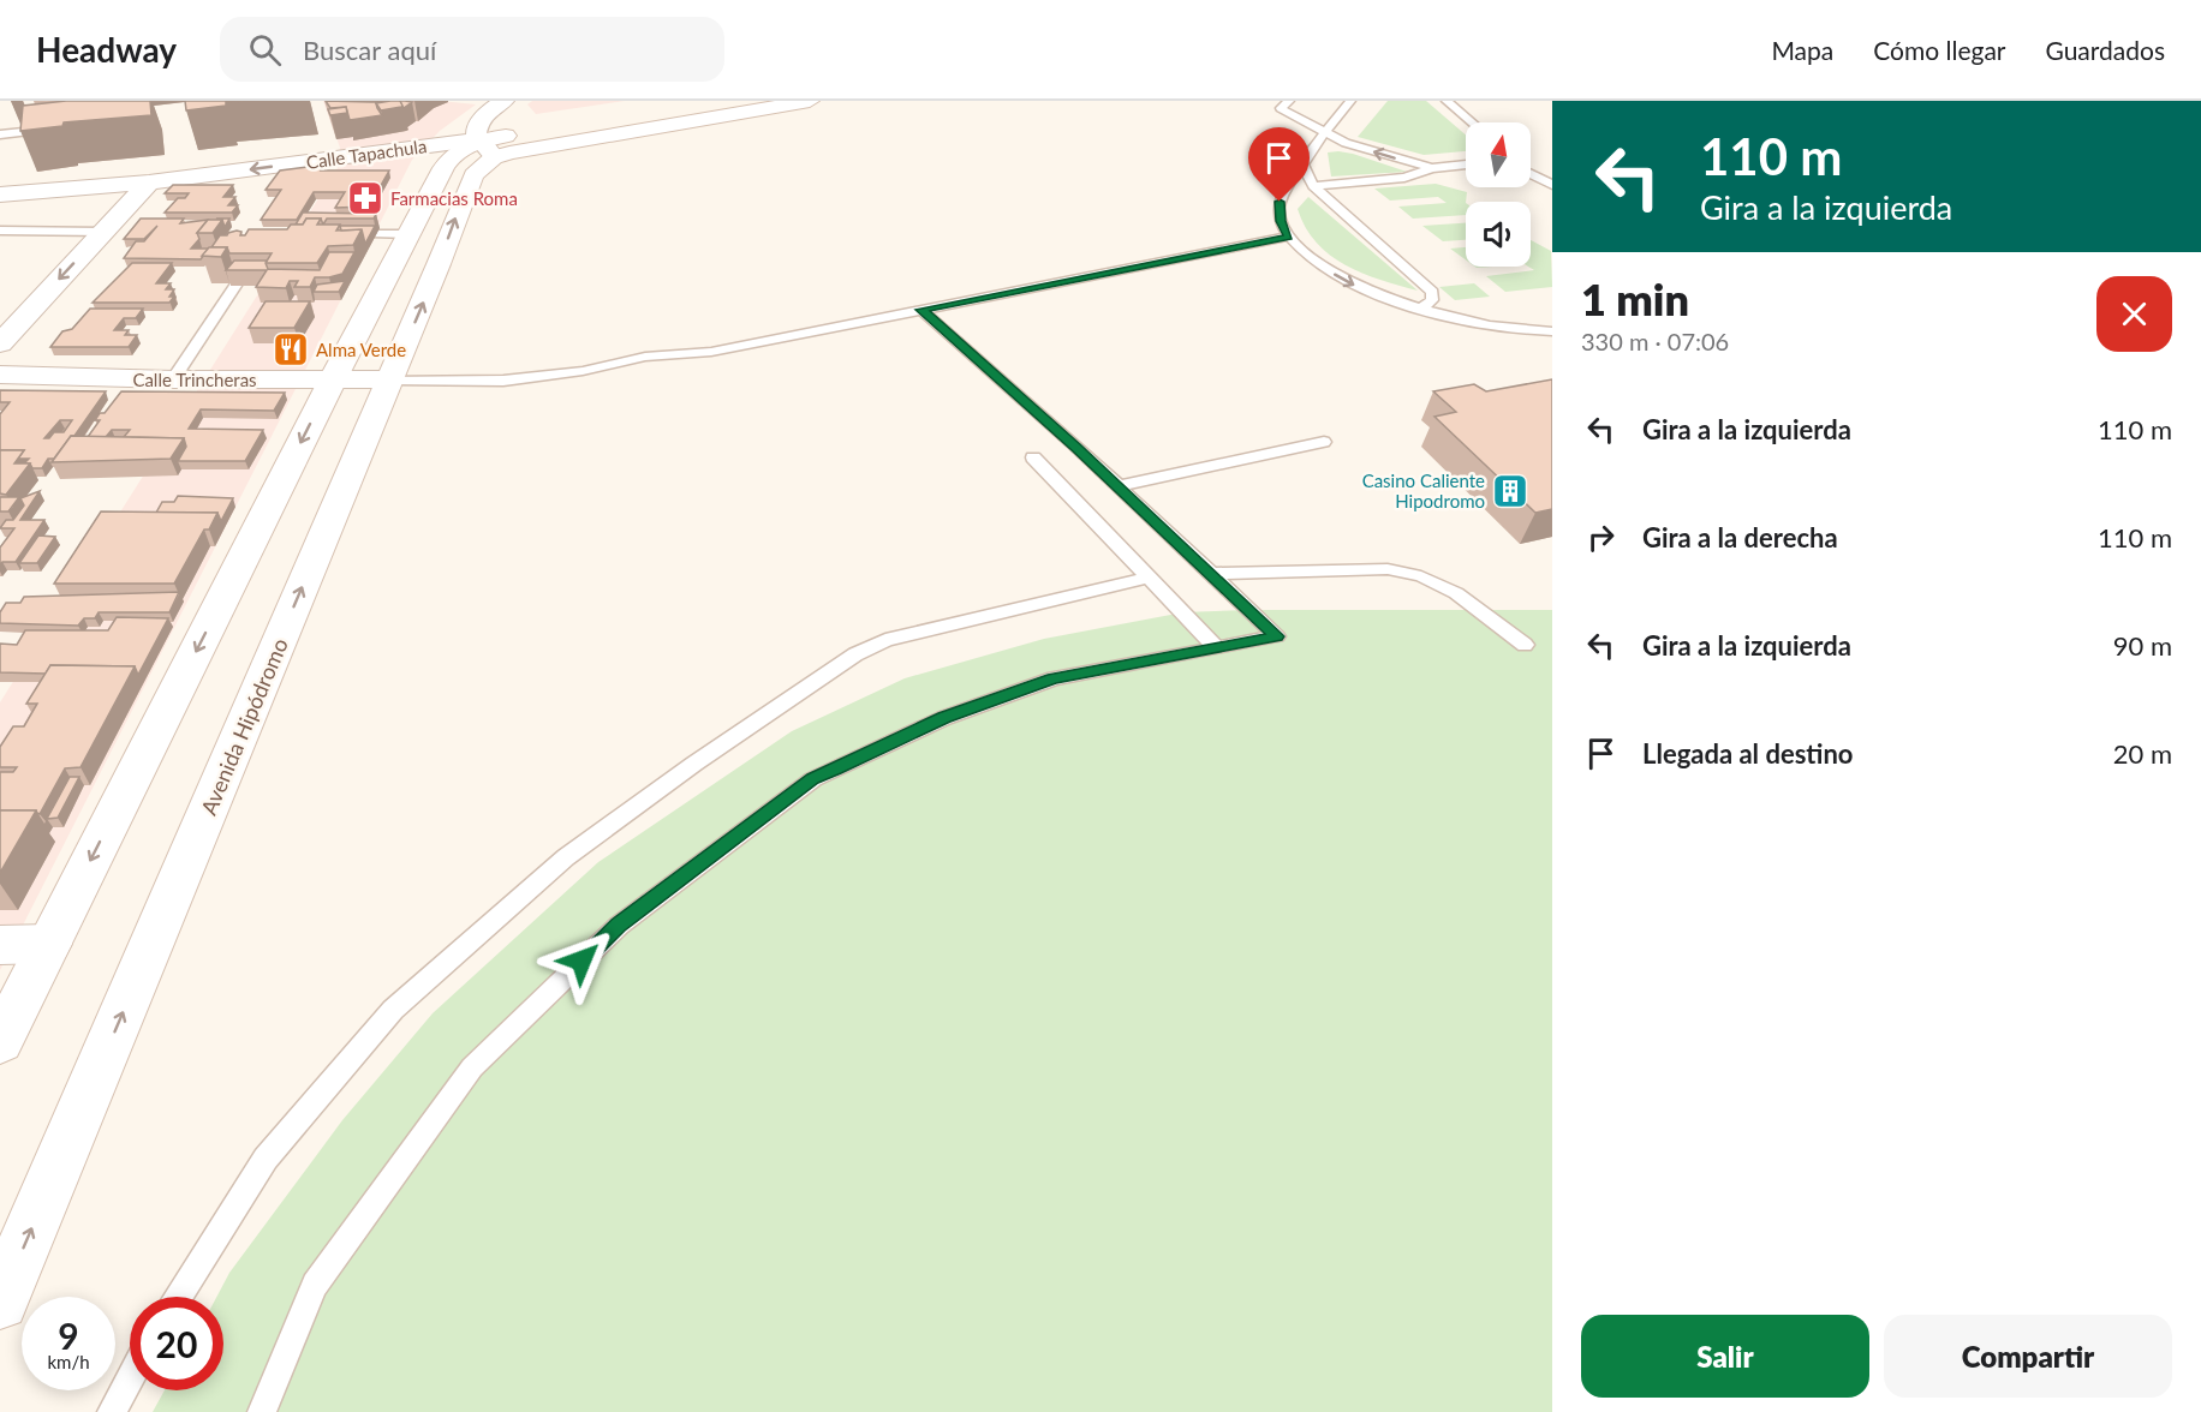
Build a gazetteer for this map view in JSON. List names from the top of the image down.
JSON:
{
  "streets": {
    "main road": ["Calle Tapachula", "Calle Trincheras", "Avenida Hipódromo"]
  },
  "crossings": [
    ["Calle Tapachula", "Avenida Hipódromo"],
    ["Calle Trincheras", "Avenida Hipódromo"]
  ],
  "places": {
    "pharmacy": ["Farmacias Roma"],
    "restaurant": ["Alma Verde"],
    "building": ["Casino Caliente Hipodromo"]
  },
  "north": "top",
  "page": {
    "header": "Headway",
    "search": "Buscar aquí",
    "nav": ["Mapa", "Cómo llegar", "Guardados"],
    "turn": ["110 m", "Gira a la izquierda"],
    "heading": ["1 min", "330 m · 07:06"],
    "list": [
      {
        "name": "Gira a la izquierda",
        "value": "110 m"
      },
      {
        "name": "Gira a la derecha",
        "value": "110 m"
      },
      {
        "name": "Gira a la izquierda",
        "value": "90 m"
      },
      {
        "name": "Llegada al destino",
        "value": "20 m"
      }
    ],
    "speed": "9 km/h",
    "limit": "20",
    "buttons": ["Salir", "Compartir"]
  }
}
